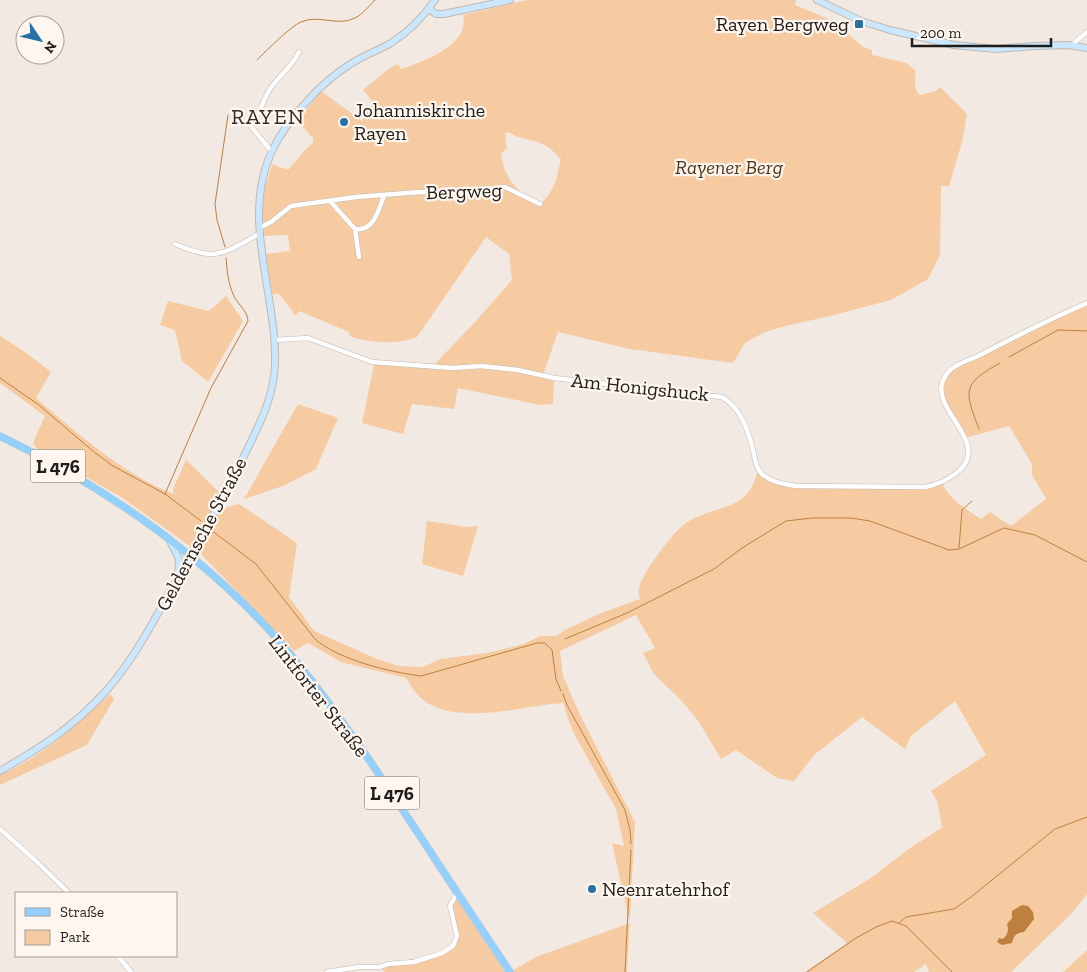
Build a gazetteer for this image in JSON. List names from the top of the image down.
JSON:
{
  "streets": {
    "main road": ["L 476", "Geldernsche Straße", "Lintforter Straße"],
    "street": ["Bergweg", "Am Honigshuck"]
  },
  "crossings": [
    ["Bergweg", "Geldernsche Straße"],
    ["Am Honigshuck", "Geldernsche Straße"],
    ["Geldernsche Straße", "Lintforter Straße"]
  ],
  "districts": ["RAYEN"],
  "parks": ["Rayener Berg"],
  "places": {
    "transit": ["Rayen Bergweg"],
    "other": ["Johanniskirche Rayen", "Neenratehrhof"]
  },
  "legend": ["Straße", "Park"],
  "scale_bar": "200 m",
  "north": "bottom right"
}
